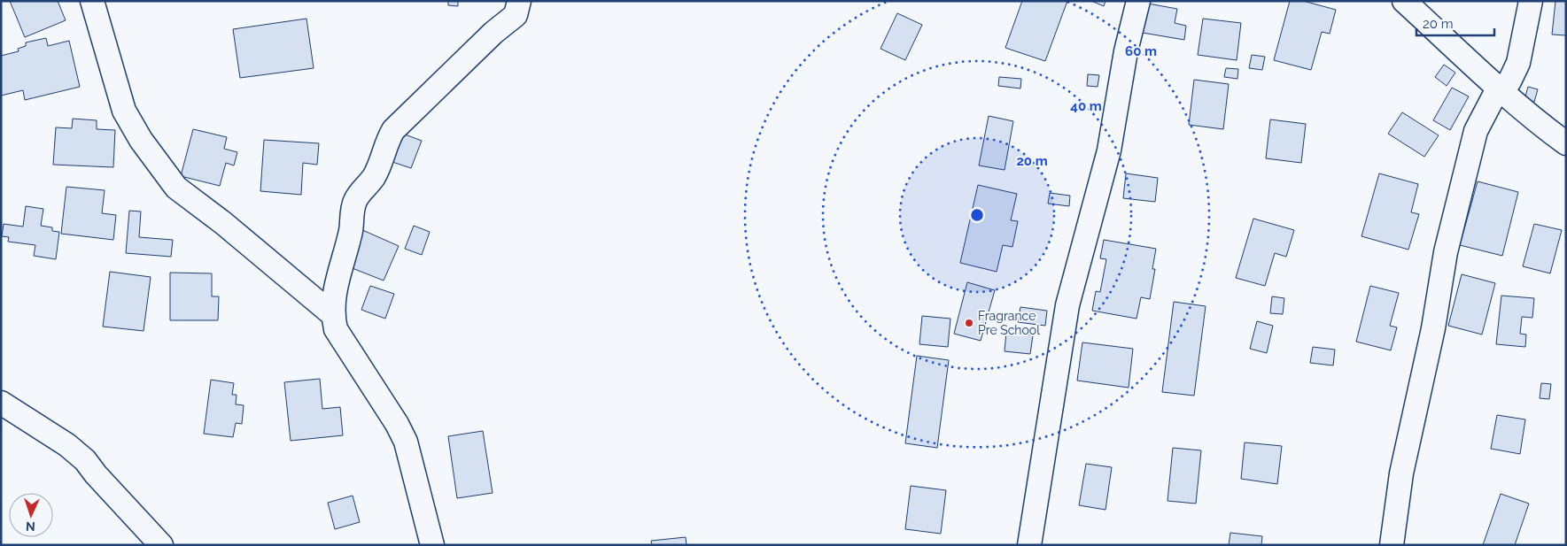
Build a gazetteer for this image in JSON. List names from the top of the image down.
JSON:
{
  "places": ["Fragrance Pre School"],
  "scale_bar": "20 m",
  "north": "bottom",
  "rings": ["60 m", "40 m", "20 m"]
}
